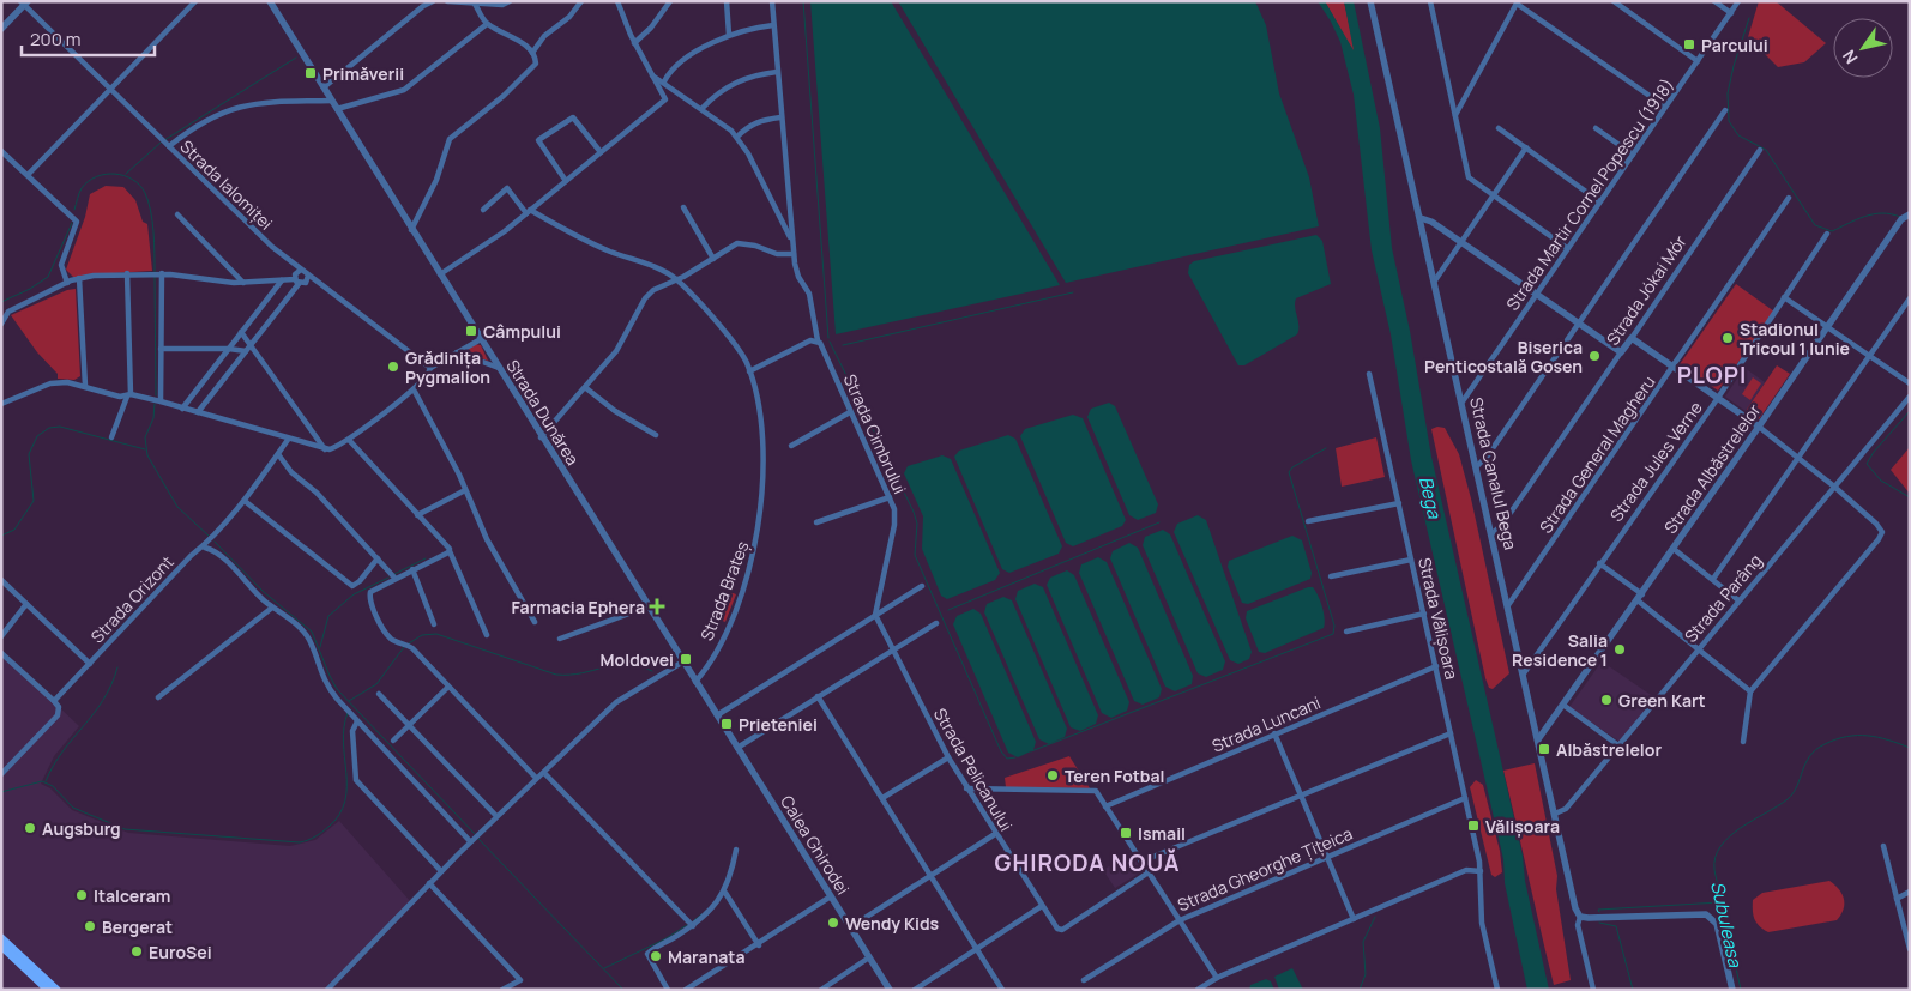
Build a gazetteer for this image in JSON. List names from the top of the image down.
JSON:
{
  "streets": {
    "street": [
      "Strada Ialomiței",
      "Strada Martir Cornel Popescu (1918)",
      "Strada Jókai Mór",
      "Strada Dunărea",
      "Strada Cimbrului",
      "Strada General Magheru",
      "Strada Jules Verne",
      "Strada Albăstrelelor",
      "Strada Canalul Bega",
      "Strada Brateș",
      "Strada Parâng",
      "Strada Orizont",
      "Strada Vălișoara",
      "Strada Luncani",
      "Strada Pelicanului",
      "Calea Ghirodei",
      "Strada Gheorghe Țițeica"
    ]
  },
  "crossings": [
    ["Strada Martir Cornel Popescu (1918)", "Strada Canalul Bega"],
    ["Strada Jókai Mór", "Strada Canalul Bega"],
    ["Strada Dunărea", "Strada Brateș"],
    ["Strada Dunărea", "Calea Ghirodei"],
    ["Strada Cimbrului", "Strada Pelicanului"],
    ["Strada General Magheru", "Strada Canalul Bega"],
    ["Strada Jules Verne", "Strada Canalul Bega"],
    ["Strada Albăstrelelor", "Strada Canalul Bega"],
    ["Strada Canalul Bega", "Strada Parâng"],
    ["Strada Vălișoara", "Strada Luncani"],
    ["Strada Vălișoara", "Strada Gheorghe Țițeica"]
  ],
  "districts": ["PLOPI", "GHIRODA NOUĂ"],
  "water": ["Bega", "Subuleasa"],
  "places": {
    "transit": [
      "Parcului",
      "Primăverii",
      "Câmpului",
      "Moldovei",
      "Prieteniei",
      "Albăstrelelor",
      "Vălișoara",
      "Ismail"
    ],
    "other": [
      "Stadionul Tricoul 1 Iunie",
      "Biserica Penticostală Gosen",
      "Grădinița Pygmalion",
      "Salia Residence 1",
      "Green Kart",
      "Teren Fotbal",
      "Augsburg",
      "Italceram",
      "Wendy Kids",
      "Bergerat",
      "EuroSei",
      "Maranata"
    ],
    "health": ["Farmacia Ephera"]
  },
  "scale_bar": "200 m",
  "north": "bottom left"
}
